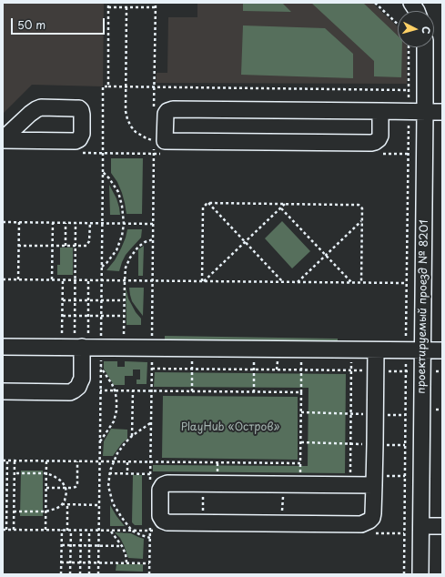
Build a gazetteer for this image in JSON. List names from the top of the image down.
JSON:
{
  "streets": {
    "street": ["проектируемый проезд № 8201"]
  },
  "parks": ["PlayHub «Остров»"],
  "scale_bar": "50 m",
  "north": "right"
}
